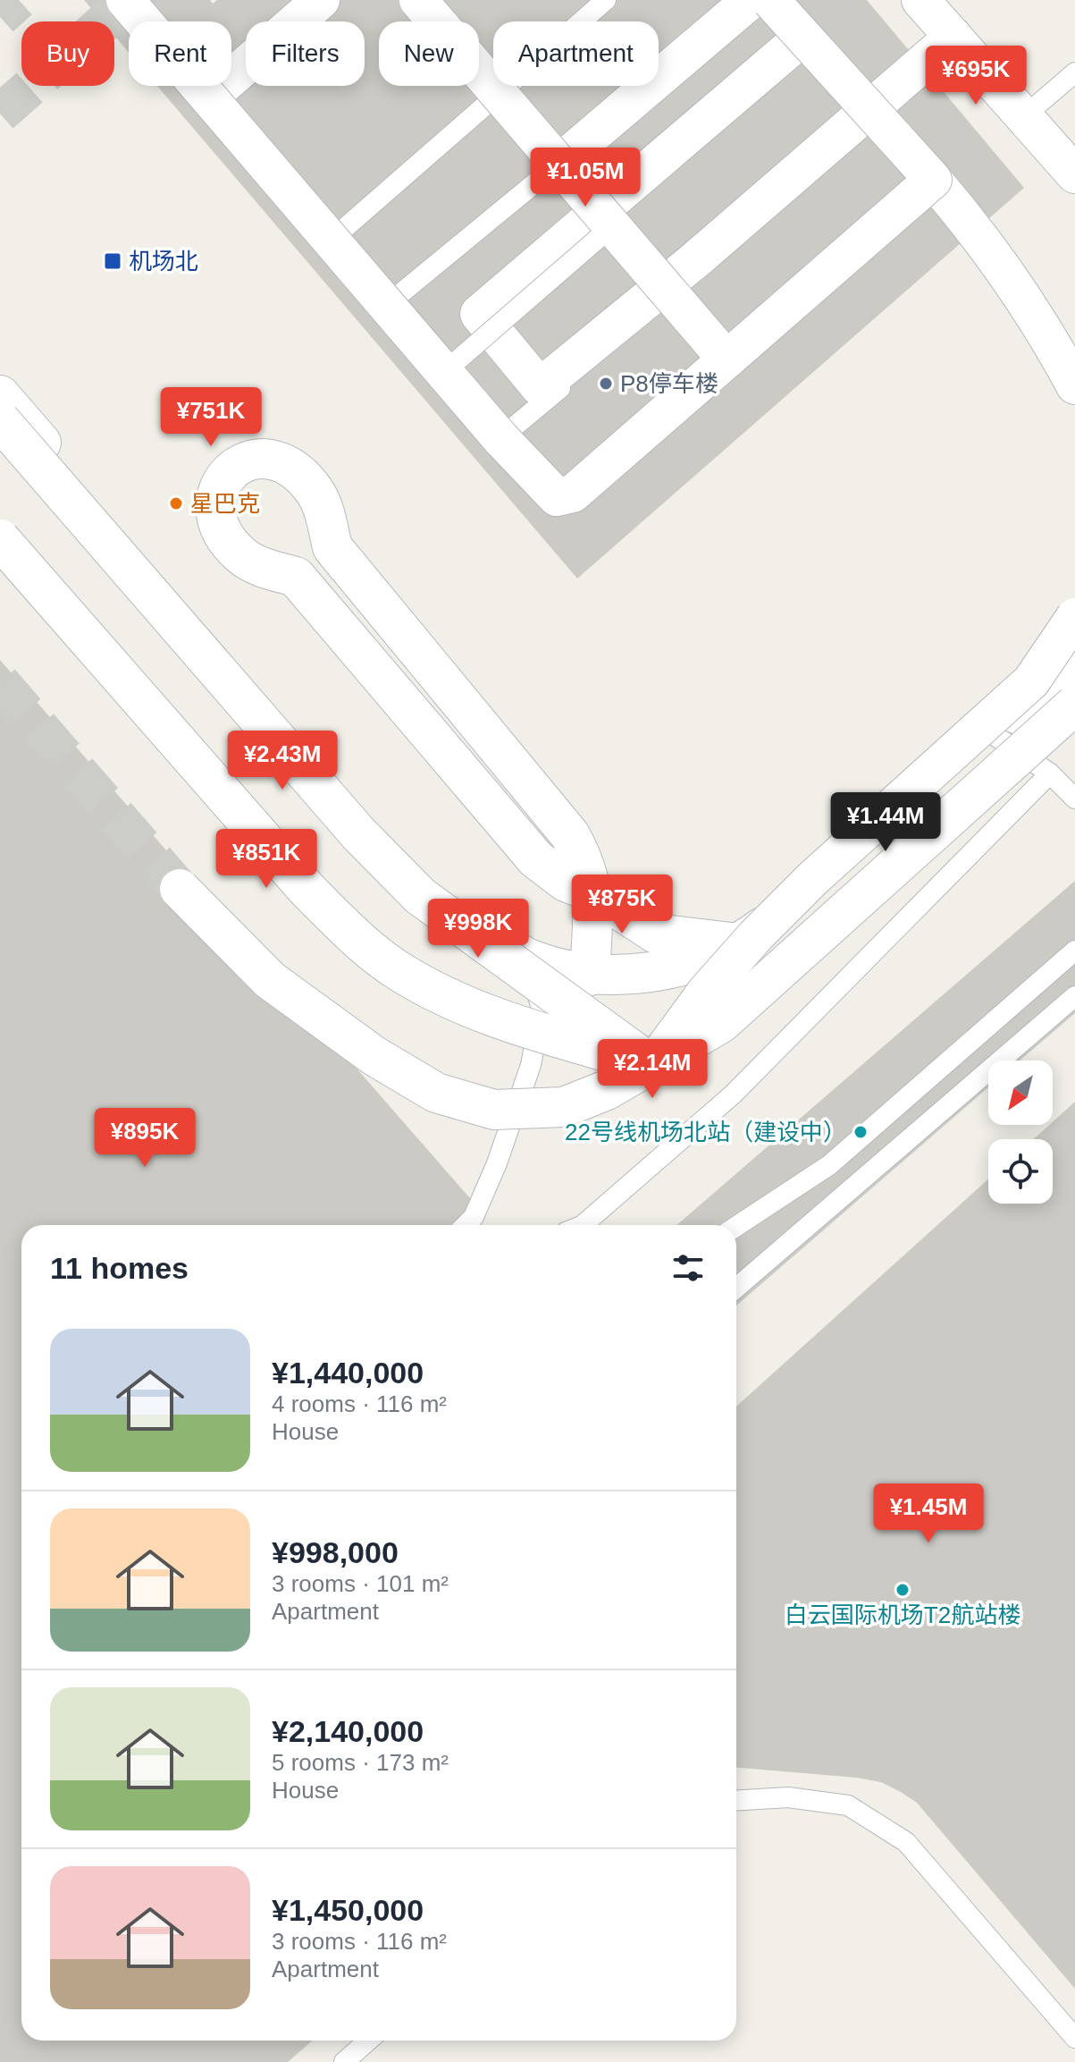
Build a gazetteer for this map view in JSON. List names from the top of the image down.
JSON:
{
  "places": {
    "transit": ["机场北"],
    "other": [
      "P8停车楼",
      "星巴克",
      "22号线机场北站（建设中）",
      "白云国际机场T2航站楼"
    ]
  },
  "north": "bottom left",
  "page": {
    "chip": [
      "Buy",
      "Rent",
      "Filters",
      "New",
      "Apartment"
    ],
    "price": [
      "¥695K",
      "¥1.05M",
      "¥751K",
      "¥2.43M",
      "¥1.44M",
      "¥851K",
      "¥875K",
      "¥998K",
      "¥2.14M",
      "¥895K",
      "¥1.45M"
    ],
    "heading": "11 homes",
    "list": [
      {
        "name": "¥1,440,000",
        "note": "4 rooms · 116 m² · House"
      },
      {
        "name": "¥998,000",
        "note": "3 rooms · 101 m² · Apartment"
      },
      {
        "name": "¥2,140,000",
        "note": "5 rooms · 173 m² · House"
      },
      {
        "name": "¥1,450,000",
        "note": "3 rooms · 116 m² · Apartment"
      }
    ]
  }
}
